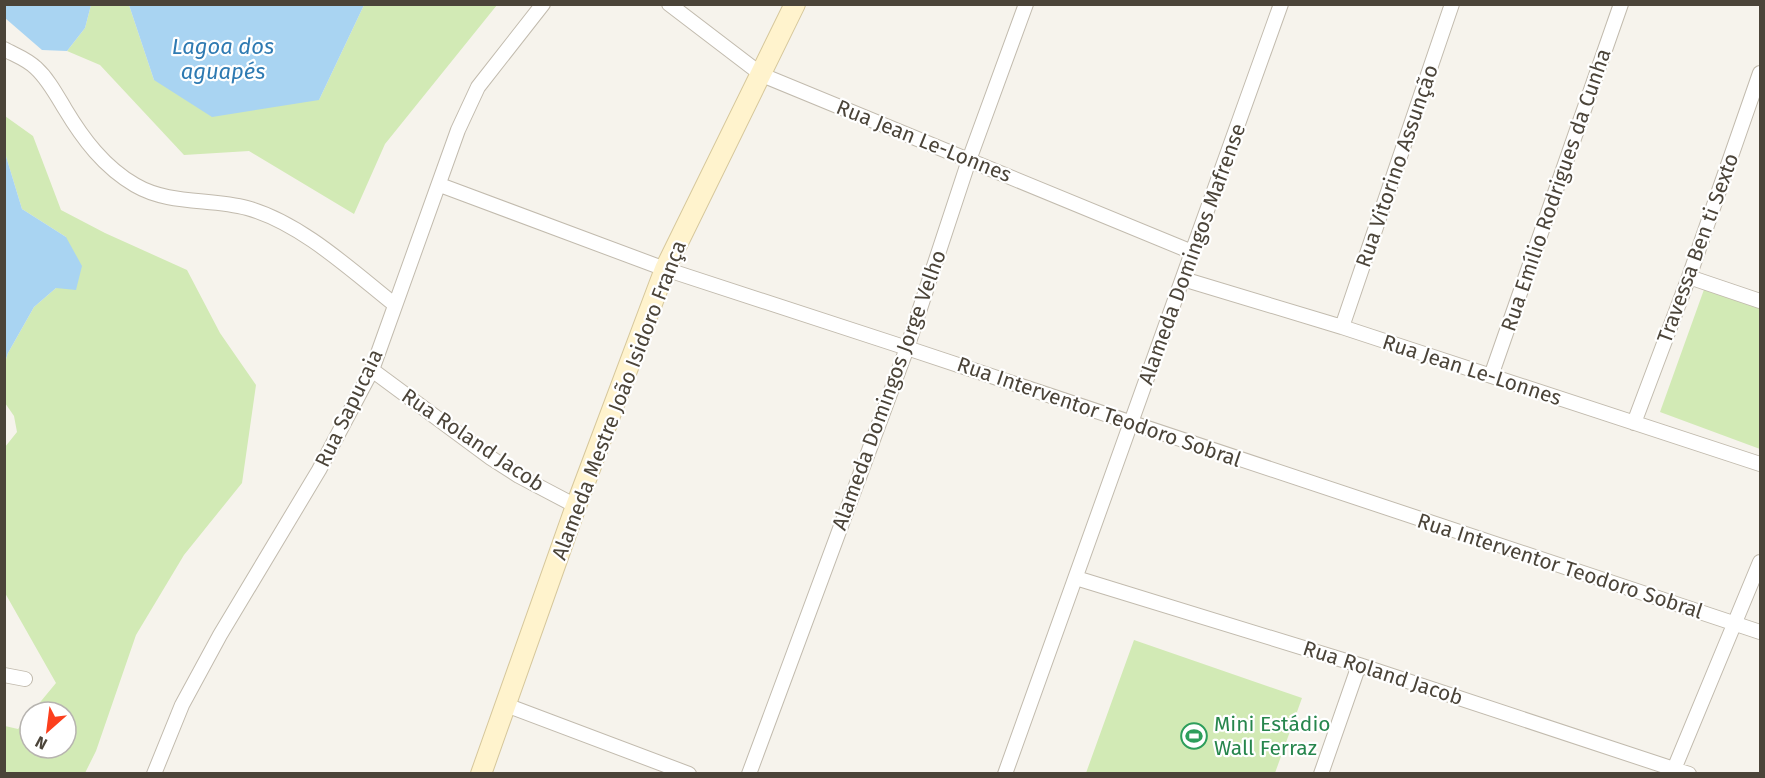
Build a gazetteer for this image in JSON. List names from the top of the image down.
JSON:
{
  "streets": {
    "main road": ["Alameda Mestre João Isidoro França"],
    "street": [
      "Rua Jean Le-Lonnes",
      "Rua Vitorino Assunção",
      "Rua Emílio Rodrigues da Cunha",
      "Travessa Ben ti Sexto",
      "Alameda Domingos Mafrense",
      "Alameda Domingos Jorge Velho",
      "Rua Sapucaia",
      "Rua Interventor Teodoro Sobral",
      "Rua Roland Jacob"
    ]
  },
  "crossings": [
    ["Rua Jean Le-Lonnes", "Rua Vitorino Assunção"],
    ["Rua Jean Le-Lonnes", "Rua Emílio Rodrigues da Cunha"],
    ["Rua Jean Le-Lonnes", "Travessa Ben ti Sexto"],
    ["Rua Jean Le-Lonnes", "Alameda Domingos Mafrense"],
    ["Rua Jean Le-Lonnes", "Alameda Domingos Jorge Velho"],
    ["Rua Jean Le-Lonnes", "Alameda Mestre João Isidoro França"],
    ["Alameda Domingos Mafrense", "Rua Interventor Teodoro Sobral"],
    ["Alameda Domingos Mafrense", "Rua Roland Jacob"],
    ["Alameda Domingos Jorge Velho", "Rua Interventor Teodoro Sobral"],
    ["Alameda Mestre João Isidoro França", "Rua Interventor Teodoro Sobral"],
    ["Alameda Mestre João Isidoro França", "Rua Roland Jacob"],
    ["Rua Sapucaia", "Rua Interventor Teodoro Sobral"],
    ["Rua Sapucaia", "Rua Roland Jacob"]
  ],
  "water": ["Lagoa dos aguapés"],
  "places": {
    "sports": ["Mini Estádio Wall Ferraz"]
  },
  "north": "bottom left"
}
